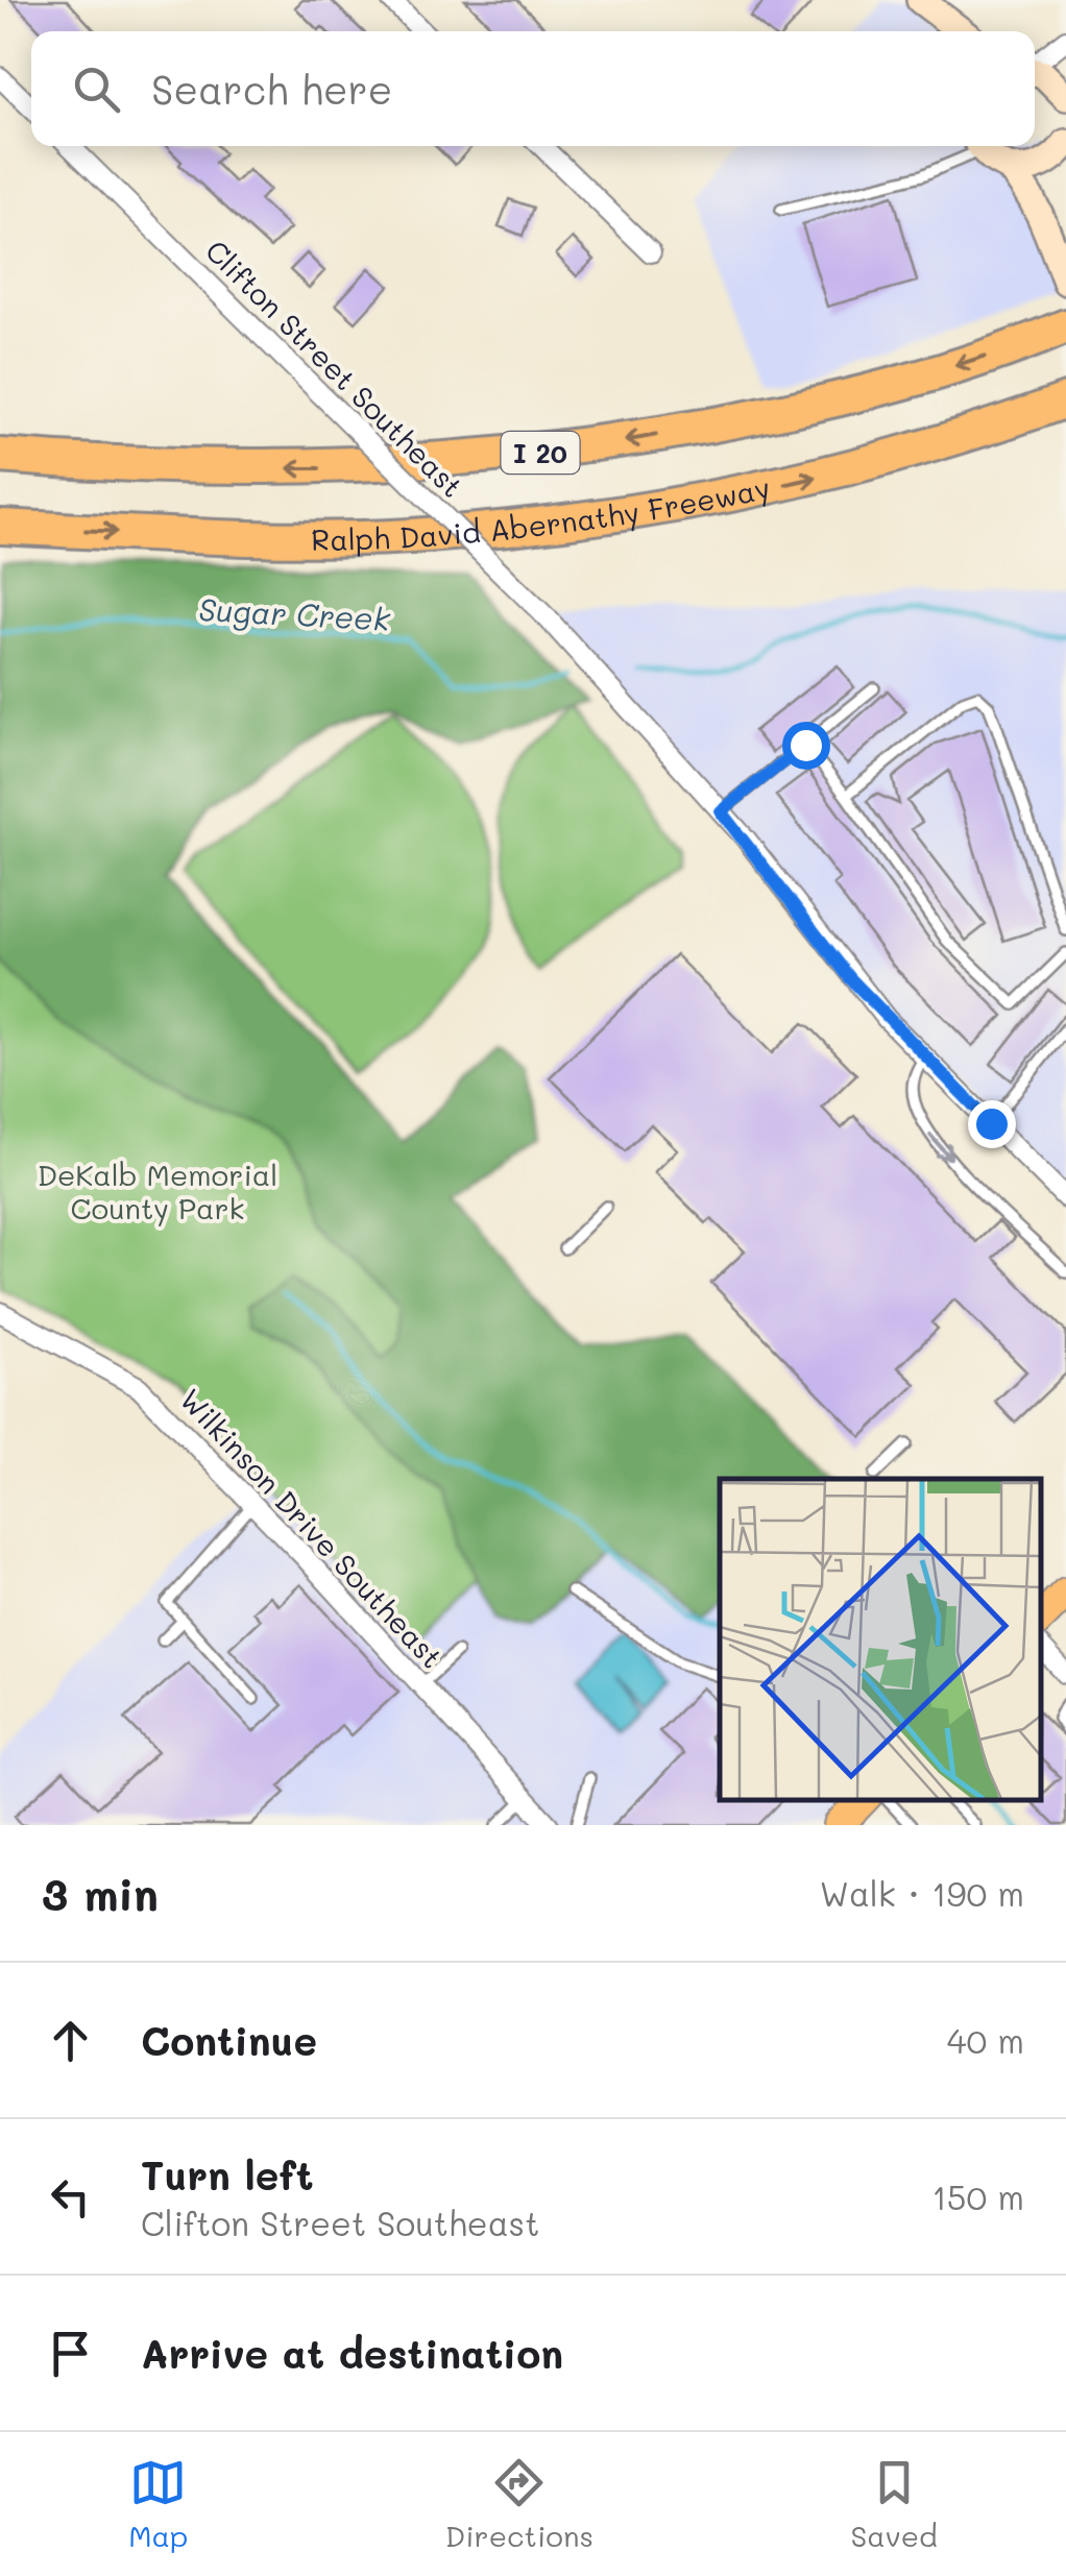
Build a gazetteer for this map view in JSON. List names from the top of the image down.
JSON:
{
  "streets": {
    "highway": ["I 20", "Ralph David Abernathy Freeway"],
    "street": ["Clifton Street Southeast", "Wilkinson Drive Southeast"]
  },
  "water": ["Sugar Creek"],
  "parks": ["DeKalb Memorial County Park"],
  "page": {
    "search": "Search here",
    "heading": ["3 min", "Walk · 190 m"],
    "list": [
      ["Continue", "40 m"],
      ["Turn left", "Clifton Street Southeast", "150 m"],
      "Arrive at destination"
    ],
    "nav": ["Map", "Directions", "Saved"]
  }
}
